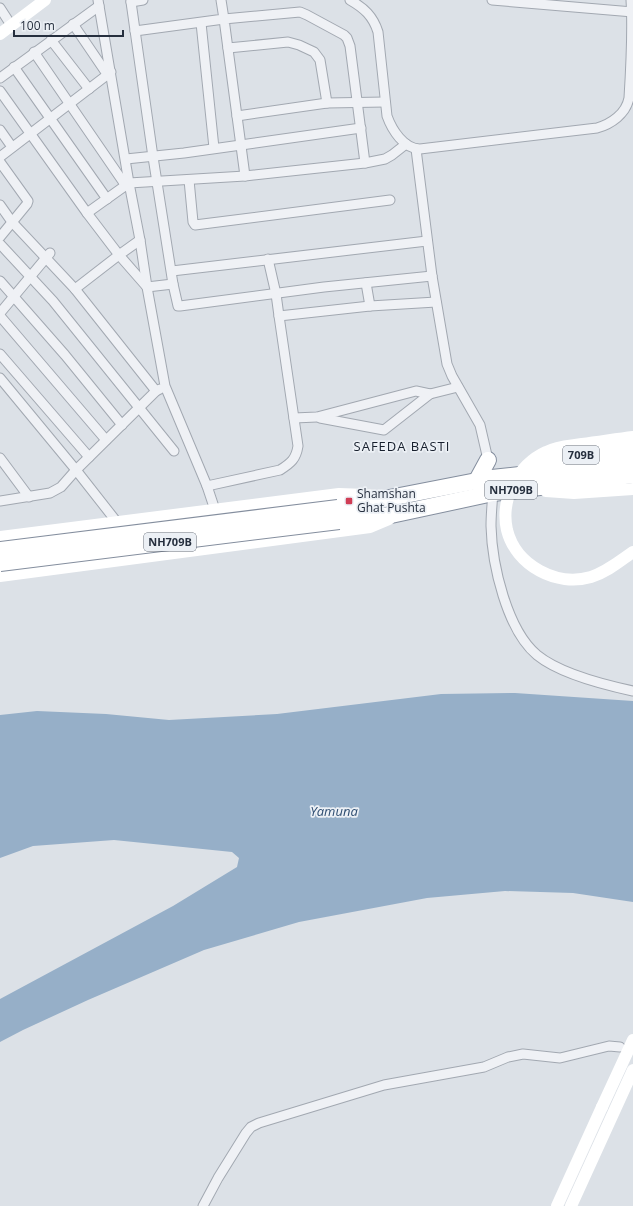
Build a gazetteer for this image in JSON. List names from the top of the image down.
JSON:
{
  "streets": {
    "highway": ["709B", "NH709B"]
  },
  "crossings": [
    ["709B", "NH709B"]
  ],
  "districts": ["SAFEDA BASTI"],
  "water": ["Yamuna"],
  "places": {
    "transit": ["Shamshan Ghat Pushta"]
  },
  "scale_bar": "100 m"
}
